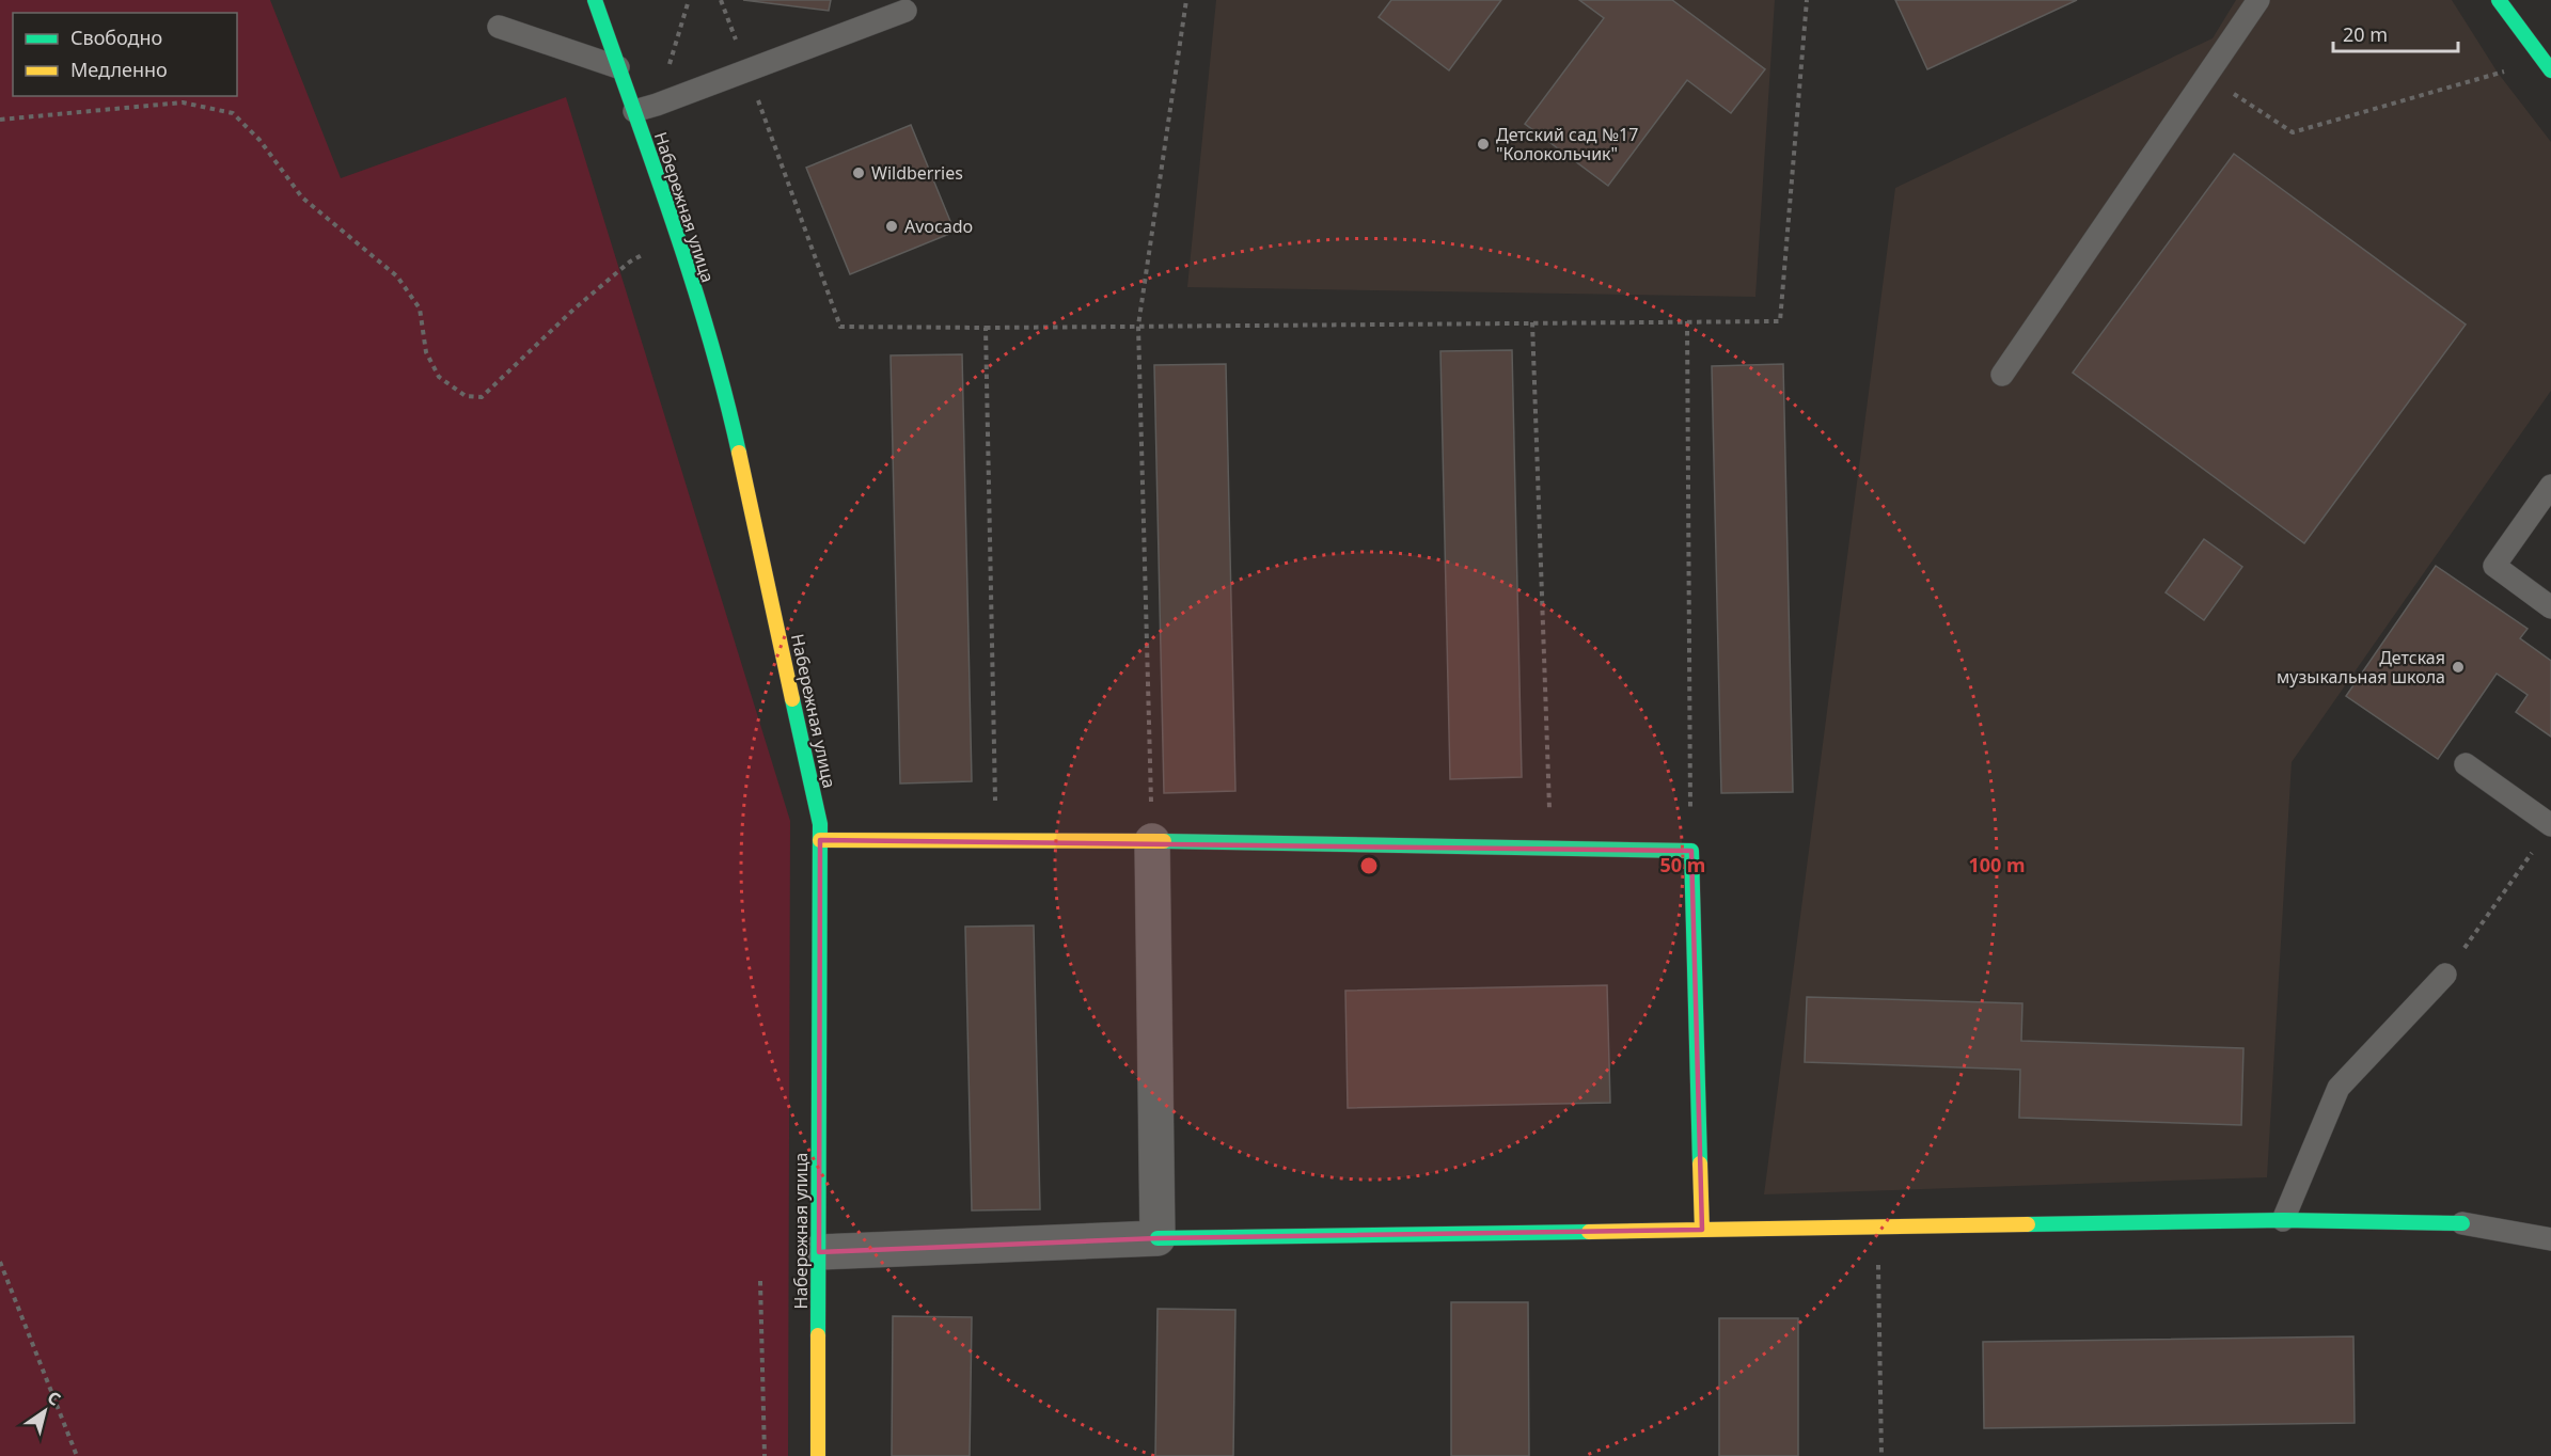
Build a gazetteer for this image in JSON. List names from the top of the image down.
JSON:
{
  "streets": {
    "street": ["Набережная улица"]
  },
  "places": [
    "Детский сад №17 \"Колокольчик\"",
    "Wildberries",
    "Avocado",
    "Детская музыкальная школа"
  ],
  "legend": ["Свободно", "Медленно"],
  "scale_bar": "20 m",
  "north": "top right",
  "rings": ["50 m", "100 m"]
}
